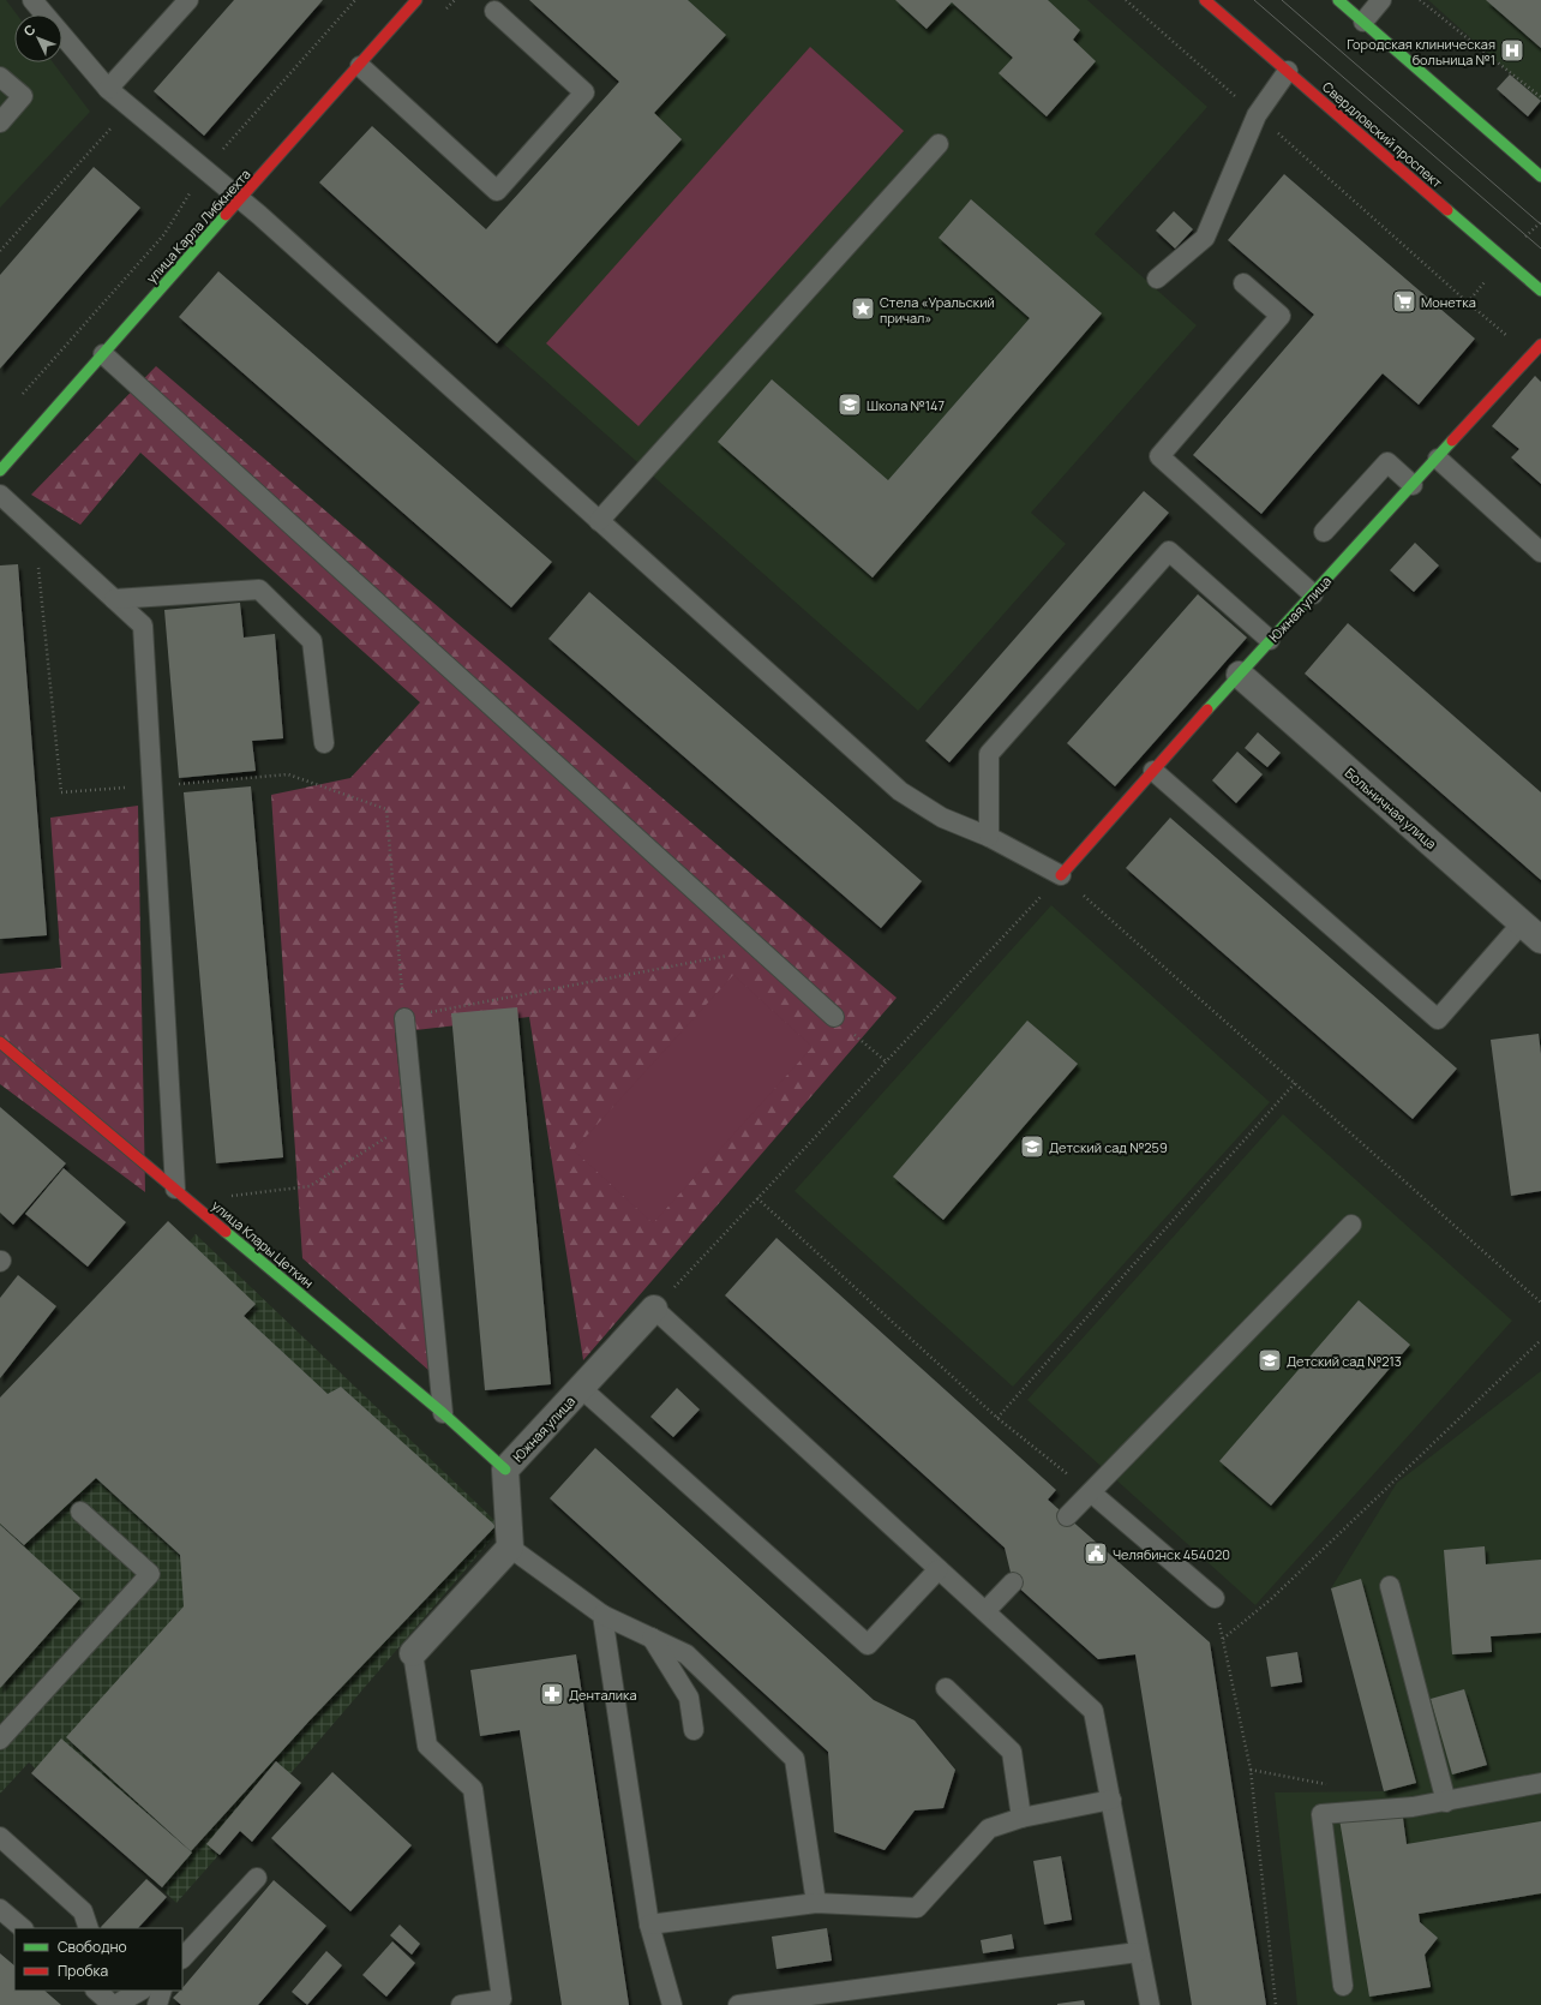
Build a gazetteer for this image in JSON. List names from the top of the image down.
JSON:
{
  "streets": {
    "street": [
      "Свердловский проспект",
      "улица Карла Либкнехта",
      "Южная улица",
      "Больничная улица",
      "улица Клары Цеткин"
    ]
  },
  "crossings": [
    ["Южная улица", "Больничная улица"],
    ["Южная улица", "улица Клары Цеткин"]
  ],
  "places": {
    "hospital": ["Городская клиническая больница №1"],
    "supermarket": ["Монетка"],
    "place": ["Стела «Уральский причал»"],
    "school or university": ["Школа №147", "Детский сад №259", "Детский сад №213"],
    "public building": ["Челябинск 454020"],
    "pharmacy": ["Денталика"]
  },
  "legend": ["Свободно", "Пробка"],
  "north": "top left"
}
